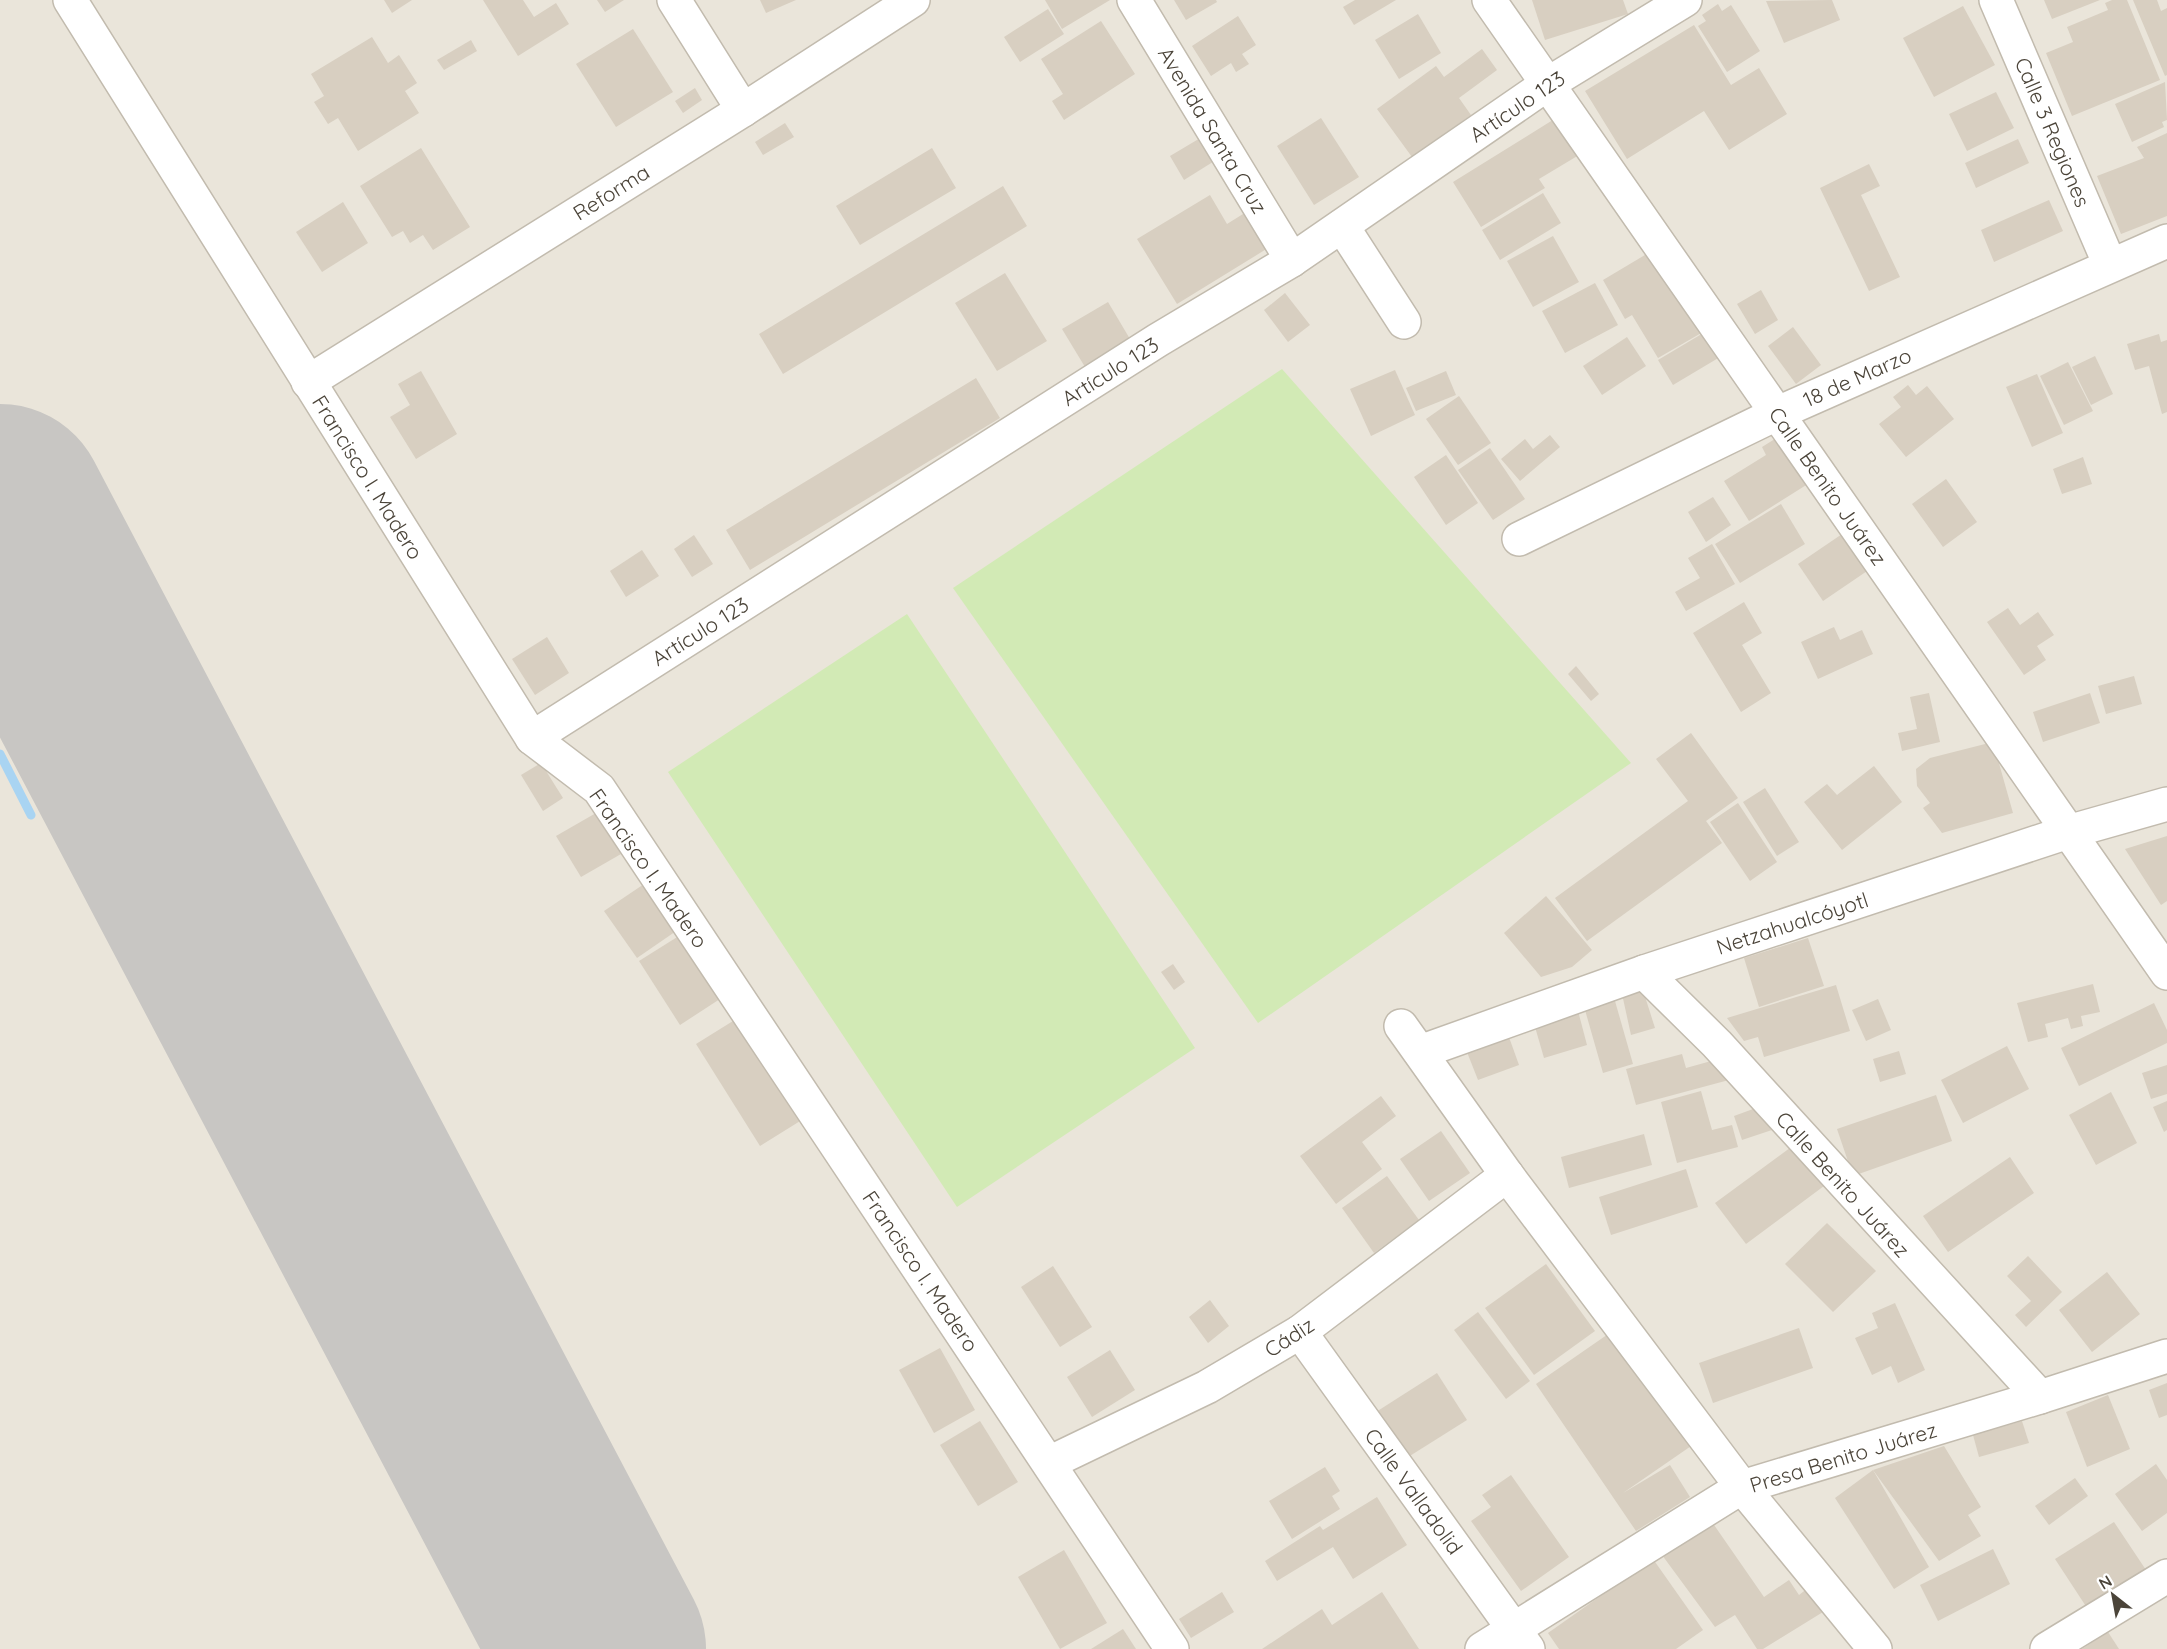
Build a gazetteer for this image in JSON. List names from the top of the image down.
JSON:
{
  "streets": {
    "street": [
      "Artículo 123",
      "Avenida Santa Cruz",
      "Calle 3 Regiones",
      "Reforma",
      "18 de Marzo",
      "Francisco I. Madero",
      "Calle Benito Juárez",
      "Netzahualcóyotl",
      "Cádiz",
      "Presa Benito Juárez",
      "Calle Valladolid"
    ]
  },
  "crossings": [
    ["Artículo 123", "Avenida Santa Cruz"],
    ["Artículo 123", "Francisco I. Madero"],
    ["Artículo 123", "Calle Benito Juárez"],
    ["Calle 3 Regiones", "18 de Marzo"],
    ["Reforma", "Francisco I. Madero"],
    ["18 de Marzo", "Calle Benito Juárez"],
    ["Francisco I. Madero", "Cádiz"],
    ["Calle Benito Juárez", "Netzahualcóyotl"],
    ["Calle Benito Juárez", "Presa Benito Juárez"],
    ["Netzahualcóyotl", "Cádiz"],
    ["Cádiz", "Calle Valladolid"],
    ["Presa Benito Juárez", "Calle Valladolid"]
  ],
  "north": "top left"
}
